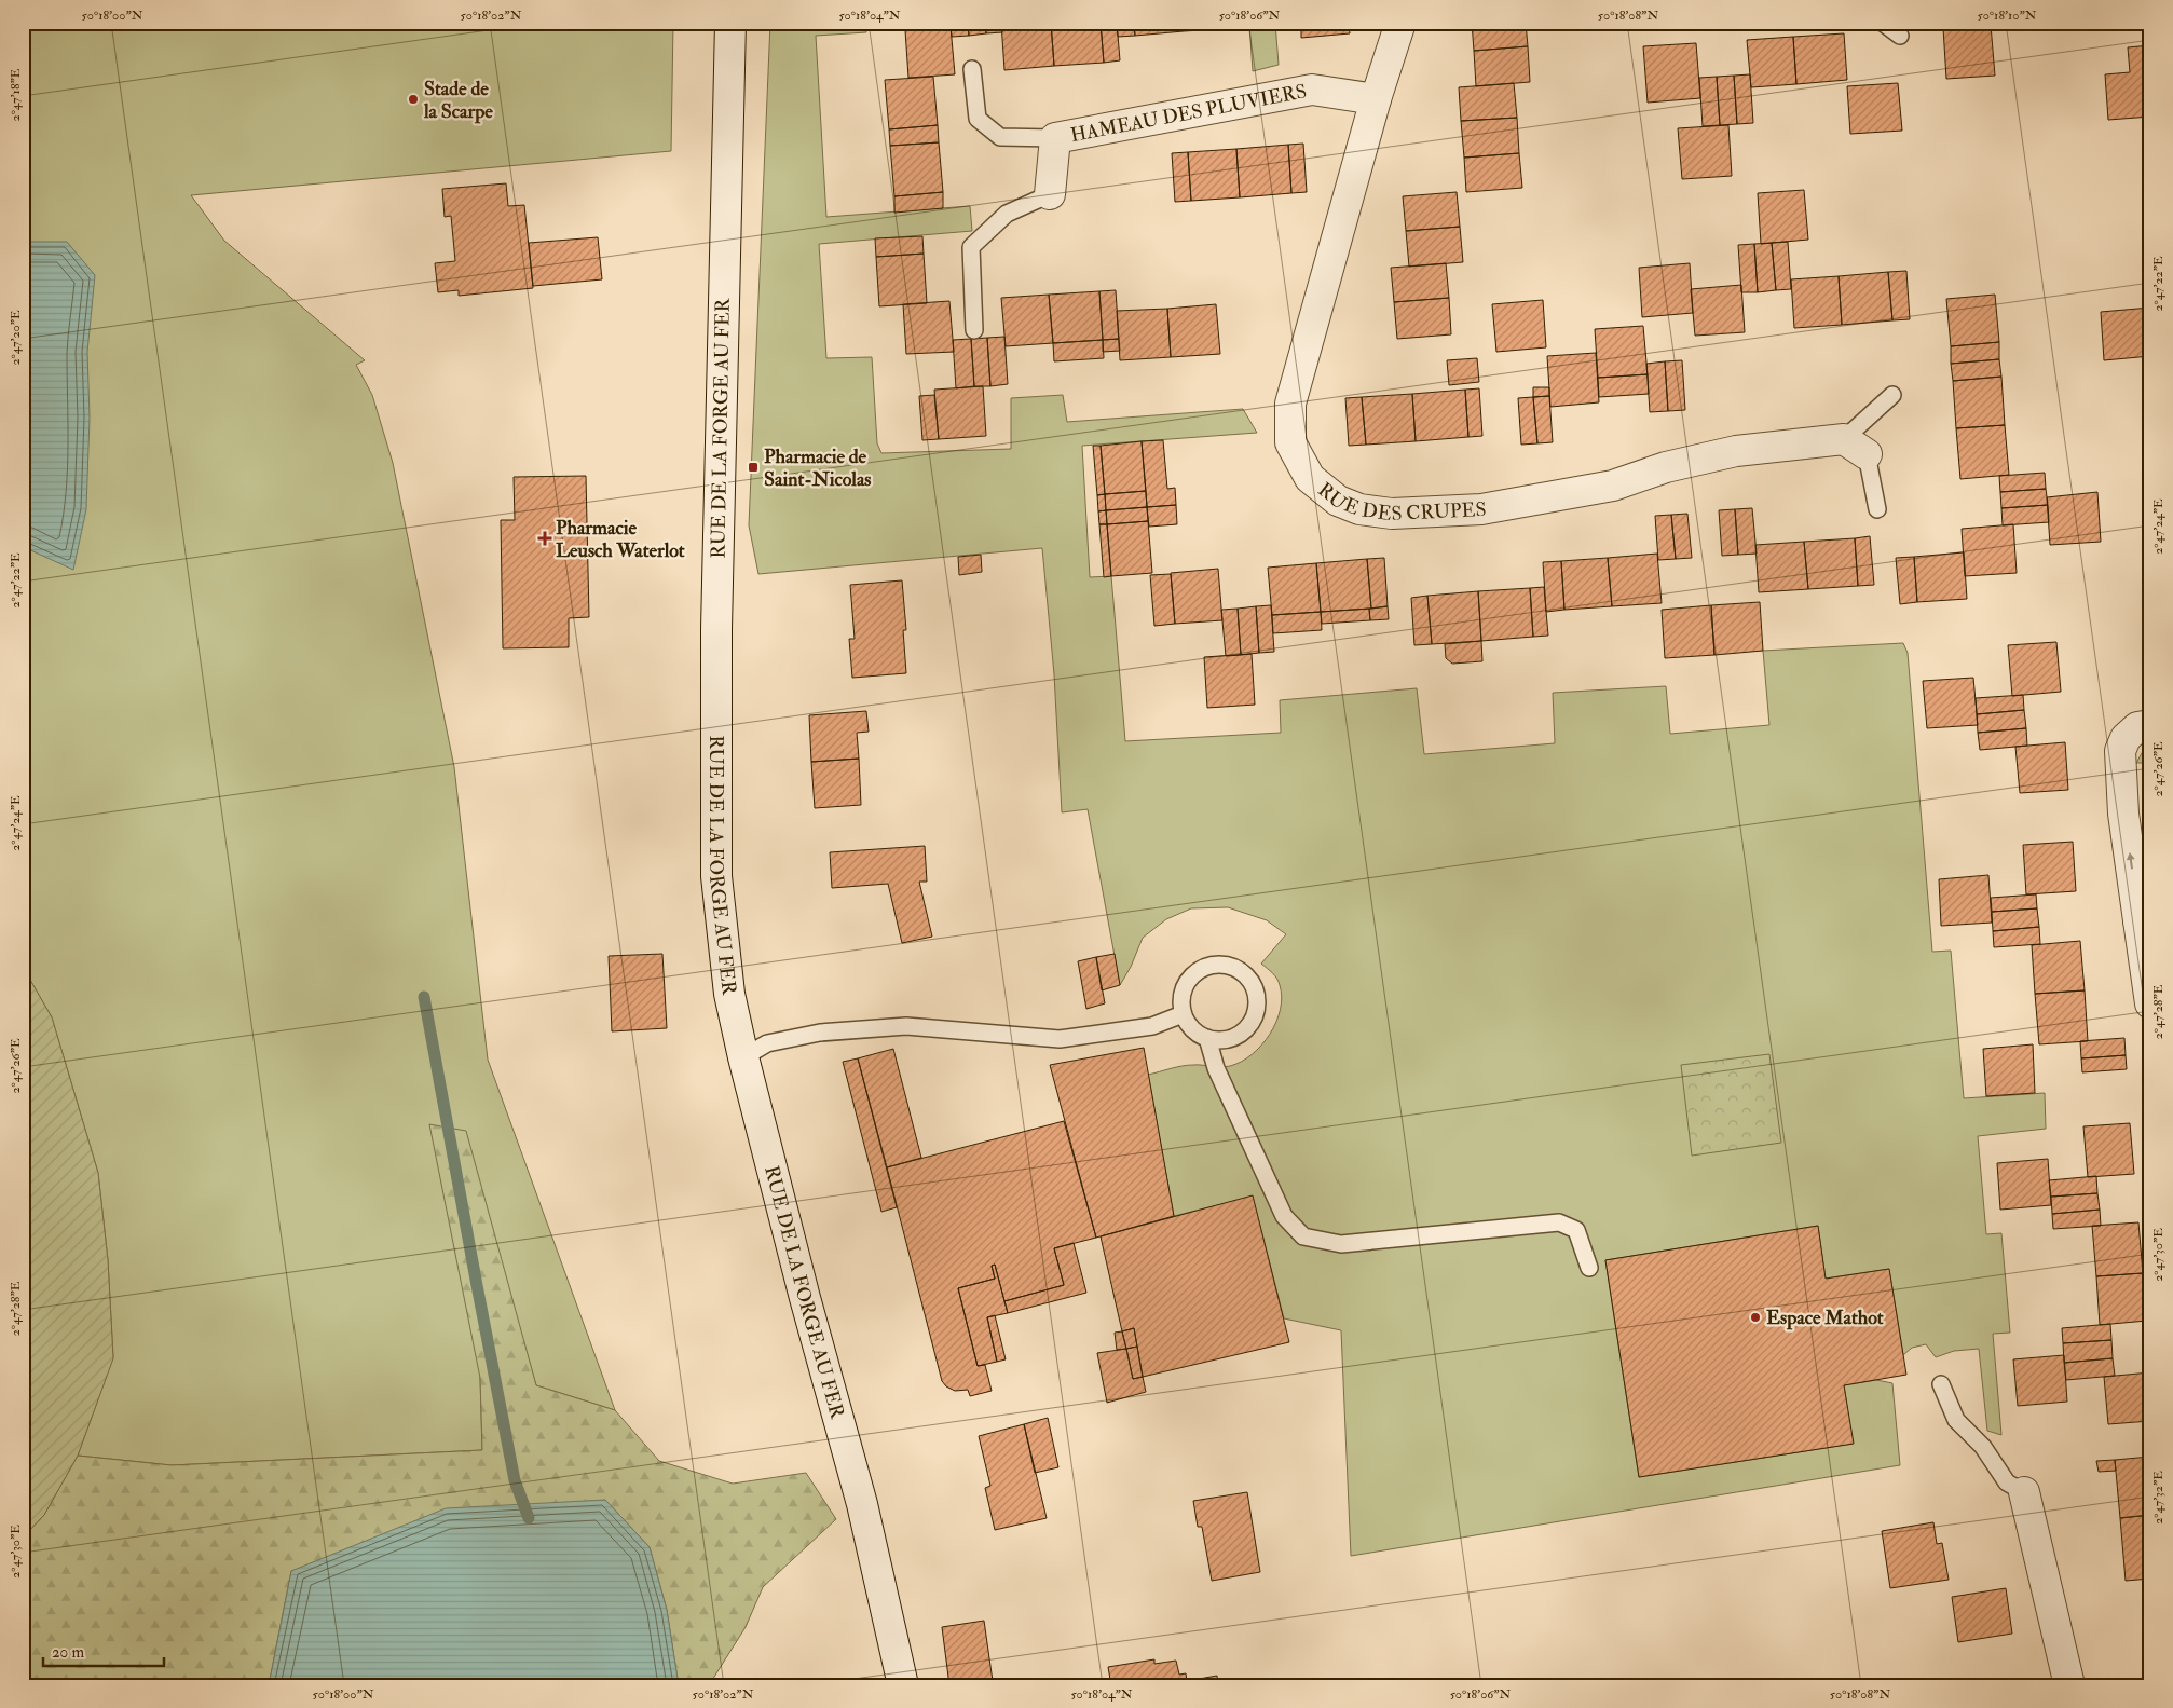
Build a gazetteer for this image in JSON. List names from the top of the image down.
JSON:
{
  "streets": {
    "street": ["HAMEAU DES PLUVIERS", "RUE DE LA FORGE AU FER", "RUE DES CRUPES"]
  },
  "crossings": [
    ["HAMEAU DES PLUVIERS", "RUE DES CRUPES"]
  ],
  "places": {
    "other": ["Stade de la Scarpe", "Espace Mathot"],
    "transit": ["Pharmacie de Saint-Nicolas"],
    "health": ["Pharmacie Leusch Waterlot"]
  },
  "scale_bar": "20 m",
  "coordinates": [
    "50°18'00\"N",
    "50°18'02\"N",
    "50°18'04\"N",
    "50°18'06\"N",
    "50°18'08\"N",
    "50°18'10\"N",
    "2°47'18\"E",
    "2°47'22\"E",
    "2°47'20\"E",
    "2°47'24\"E",
    "2°47'26\"E",
    "2°47'28\"E",
    "2°47'30\"E",
    "2°47'32\"E"
  ]
}
